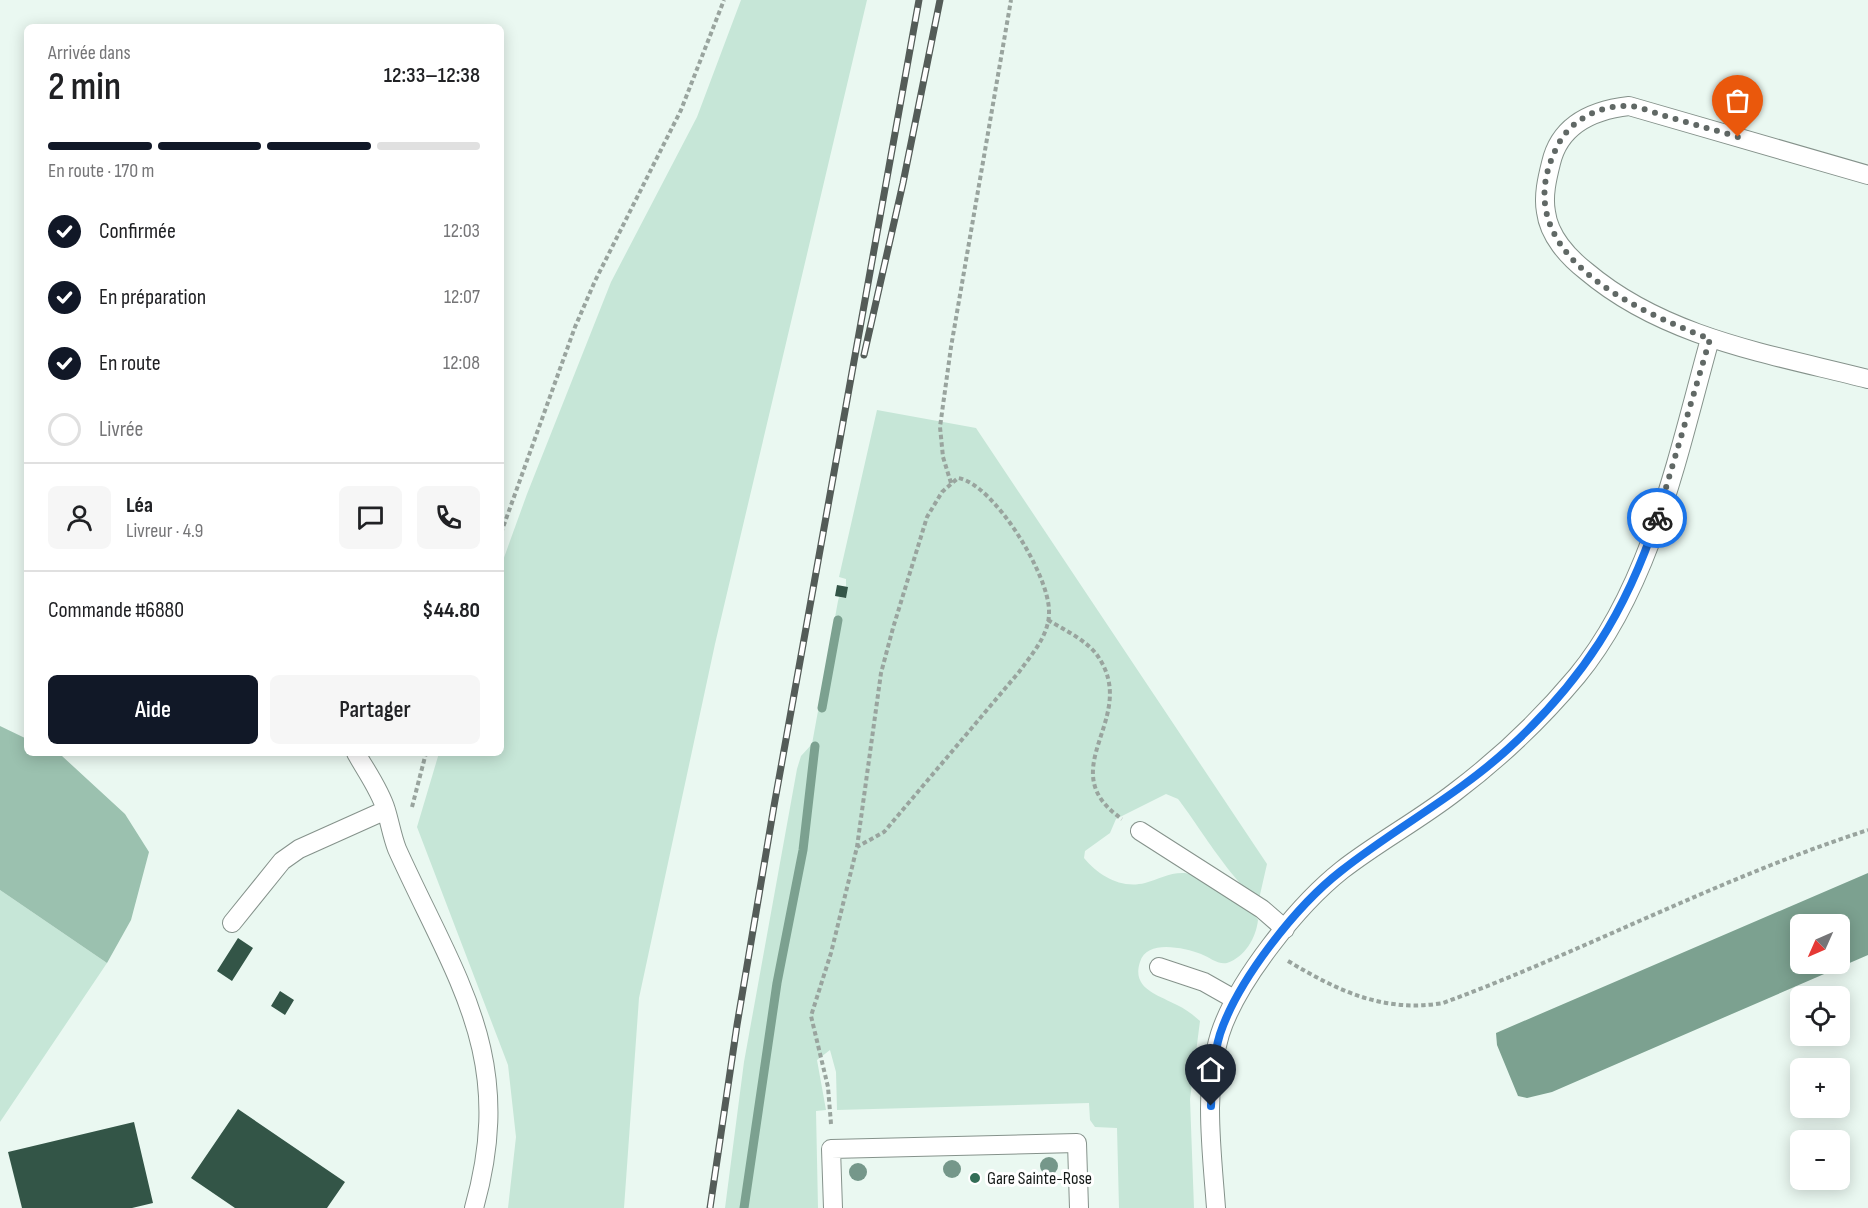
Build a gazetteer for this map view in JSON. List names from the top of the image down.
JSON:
{
  "places": ["Gare Sainte-Rose"],
  "north": "bottom left",
  "page": {
    "heading": ["2 min", "Arrivée dans", "12:33–12:38"],
    "panel": [
      "Léa",
      "Livreur · 4.9",
      "Commande #6880",
      "$44.80"
    ],
    "bar": "En route · 170 m",
    "list": [
      ["Confirmée", "12:03"],
      ["En préparation", "12:07"],
      ["En route", "12:08"],
      "Livrée"
    ],
    "buttons": ["Aide", "Partager"],
    "map_buttons": ["+", "−"]
  }
}
